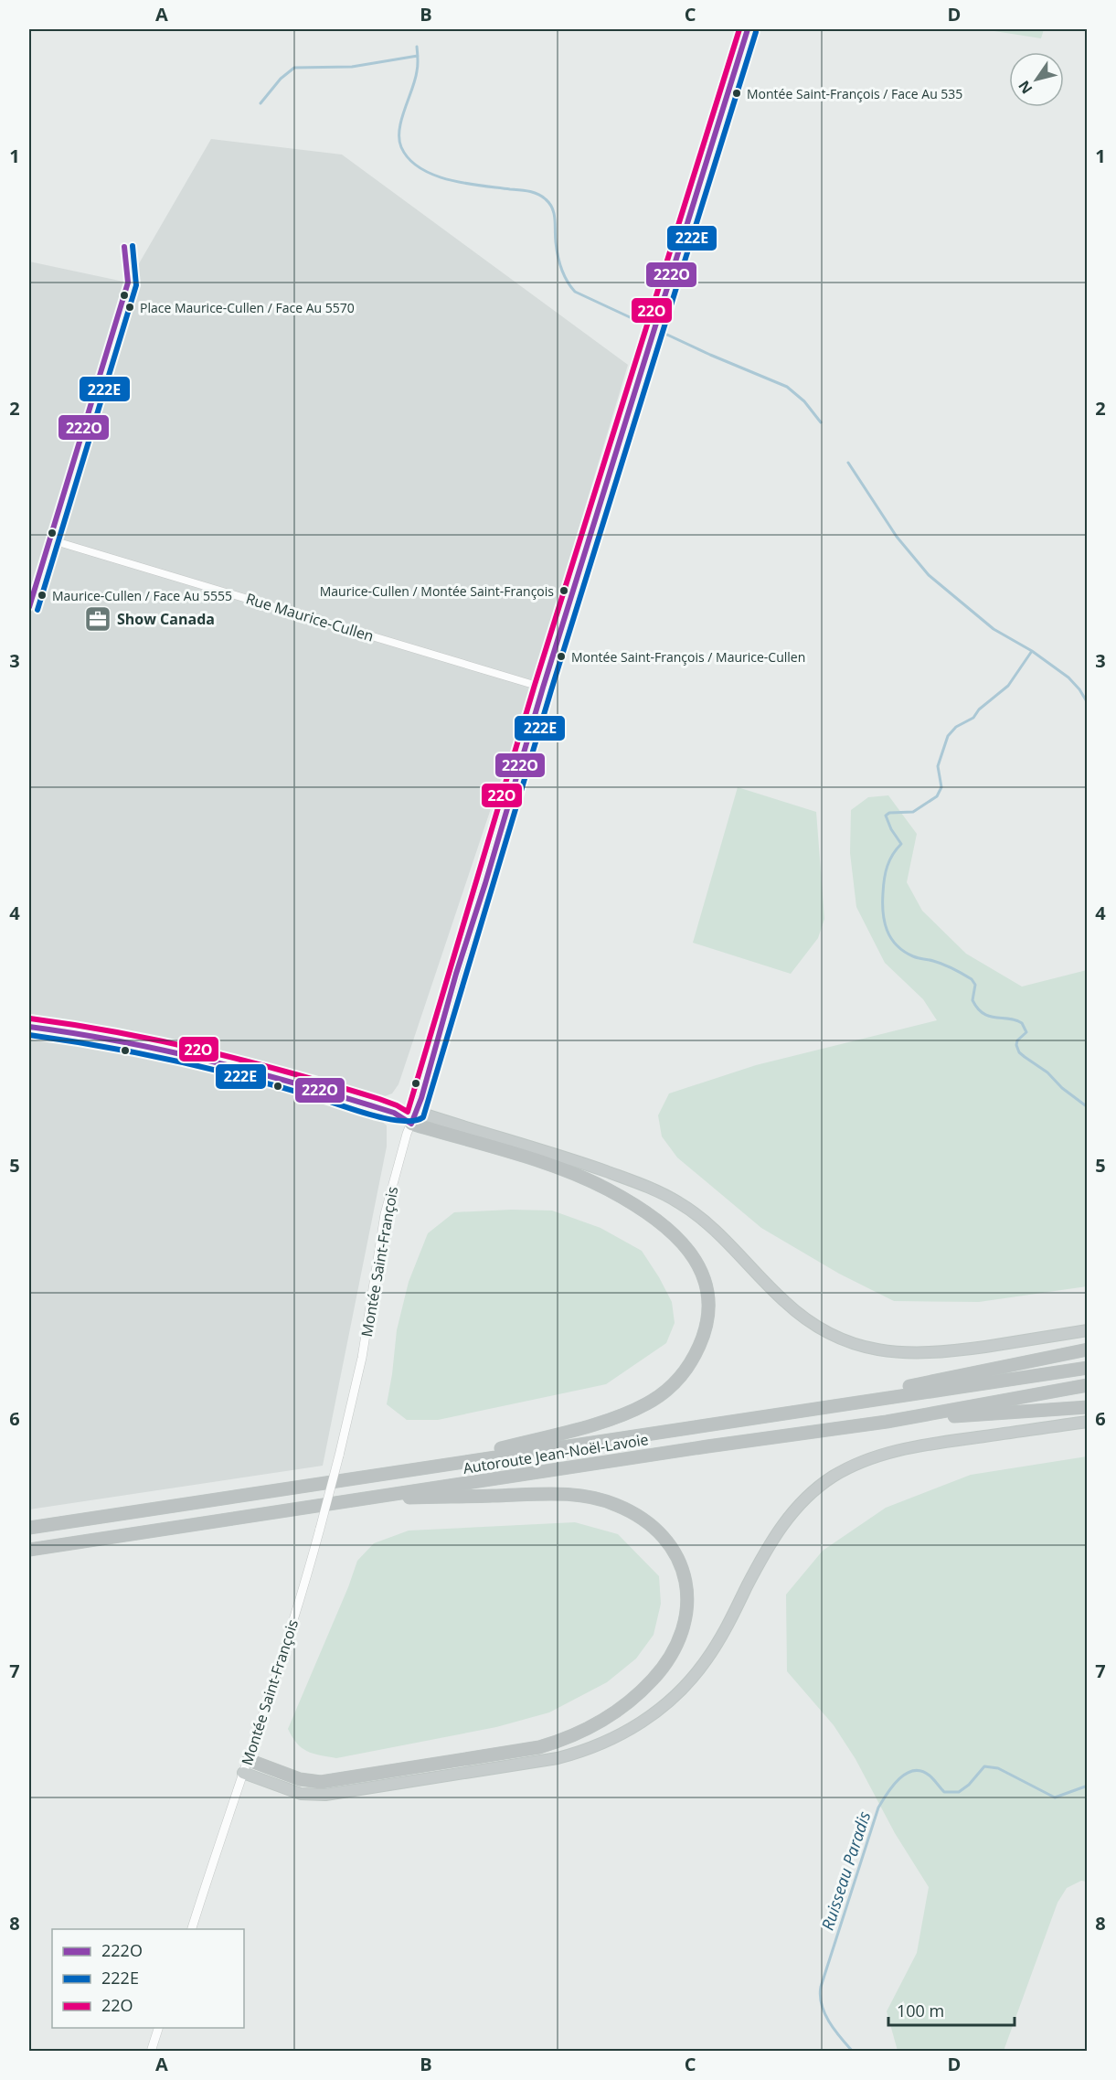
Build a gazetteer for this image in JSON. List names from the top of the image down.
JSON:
{
  "streets": {
    "highway": ["Autoroute Jean-Noël-Lavoie"],
    "street": ["Rue Maurice-Cullen", "Montée Saint-François"]
  },
  "crossings": [
    ["Rue Maurice-Cullen", "Montée Saint-François"]
  ],
  "water": ["Ruisseau Paradis"],
  "places": {
    "other": [
      "Montée Saint-François / Face Au 535",
      "Place Maurice-Cullen / Face Au 5570",
      "Maurice-Cullen / Montée Saint-François",
      "Maurice-Cullen / Face Au 5555",
      "Montée Saint-François / Maurice-Cullen"
    ],
    "office": ["Show Canada"]
  },
  "lines": ["transit line 222O", "transit line 22O", "transit line 222E"],
  "legend": ["222O", "222E", "22O"],
  "scale_bar": "100 m",
  "north": "bottom left",
  "grid": {
    "columns": [
      "A",
      "B",
      "C",
      "D"
    ],
    "rows": [
      "1",
      "2",
      "3",
      "4",
      "5",
      "6",
      "7",
      "8"
    ]
  }
}
